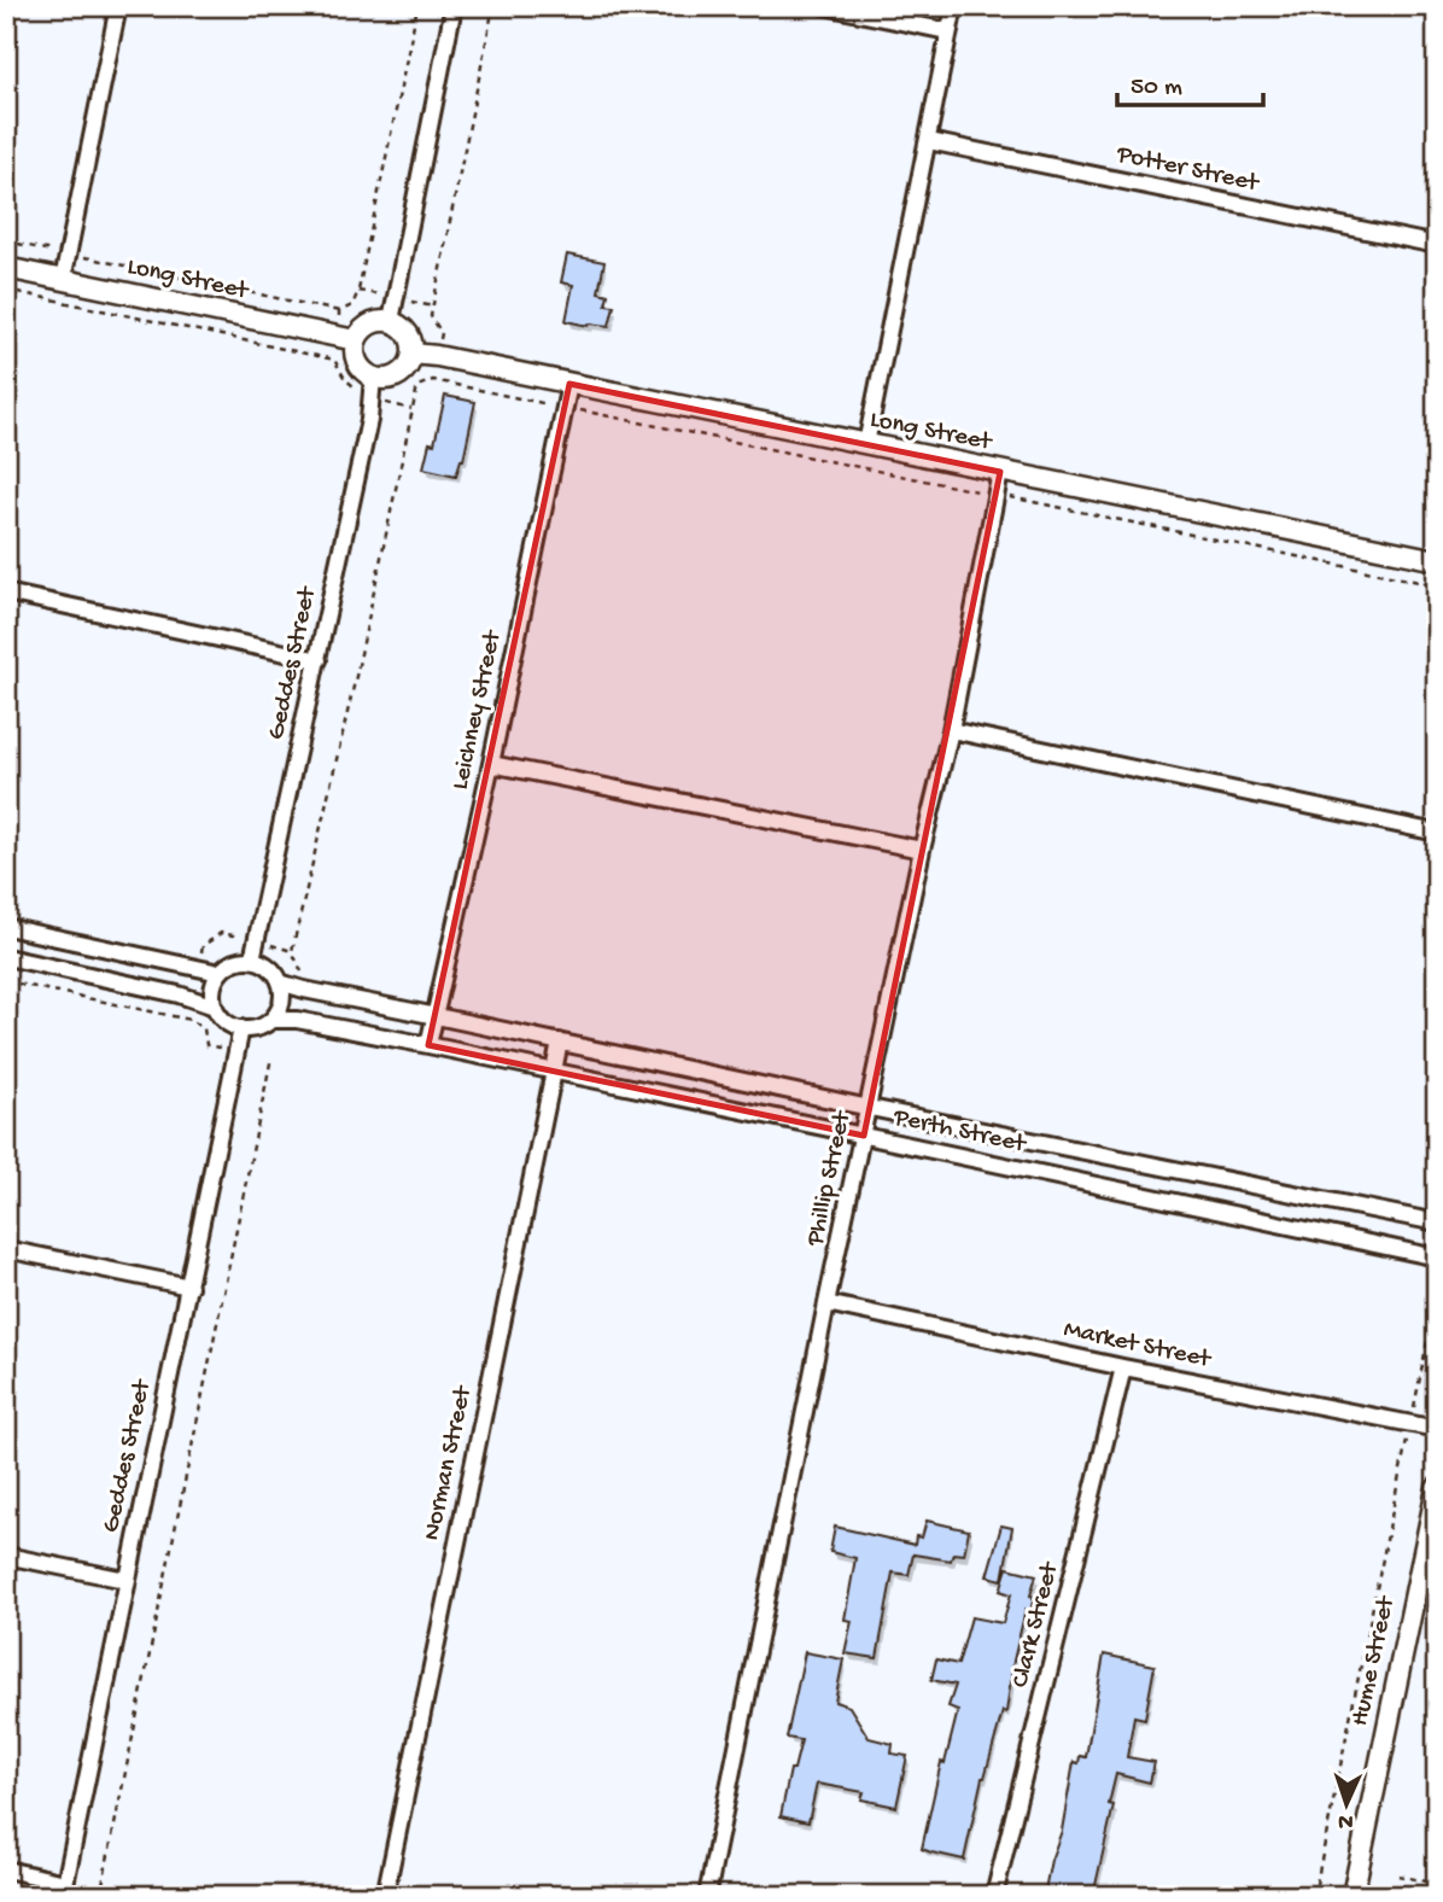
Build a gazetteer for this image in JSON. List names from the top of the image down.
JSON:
{
  "streets": {
    "street": [
      "Potter Street",
      "Long Street",
      "Geddes Street",
      "Leichney Street",
      "Perth Street",
      "Phillip Street",
      "Market Street",
      "Norman Street",
      "Clark Street",
      "Hume Street"
    ]
  },
  "crossings": [
    ["Long Street", "Geddes Street"],
    ["Long Street", "Leichney Street"],
    ["Long Street", "Phillip Street"],
    ["Geddes Street", "Perth Street"],
    ["Leichney Street", "Perth Street"],
    ["Perth Street", "Phillip Street"],
    ["Perth Street", "Norman Street"],
    ["Phillip Street", "Market Street"],
    ["Market Street", "Clark Street"]
  ],
  "scale_bar": "50 m",
  "north": "bottom"
}
